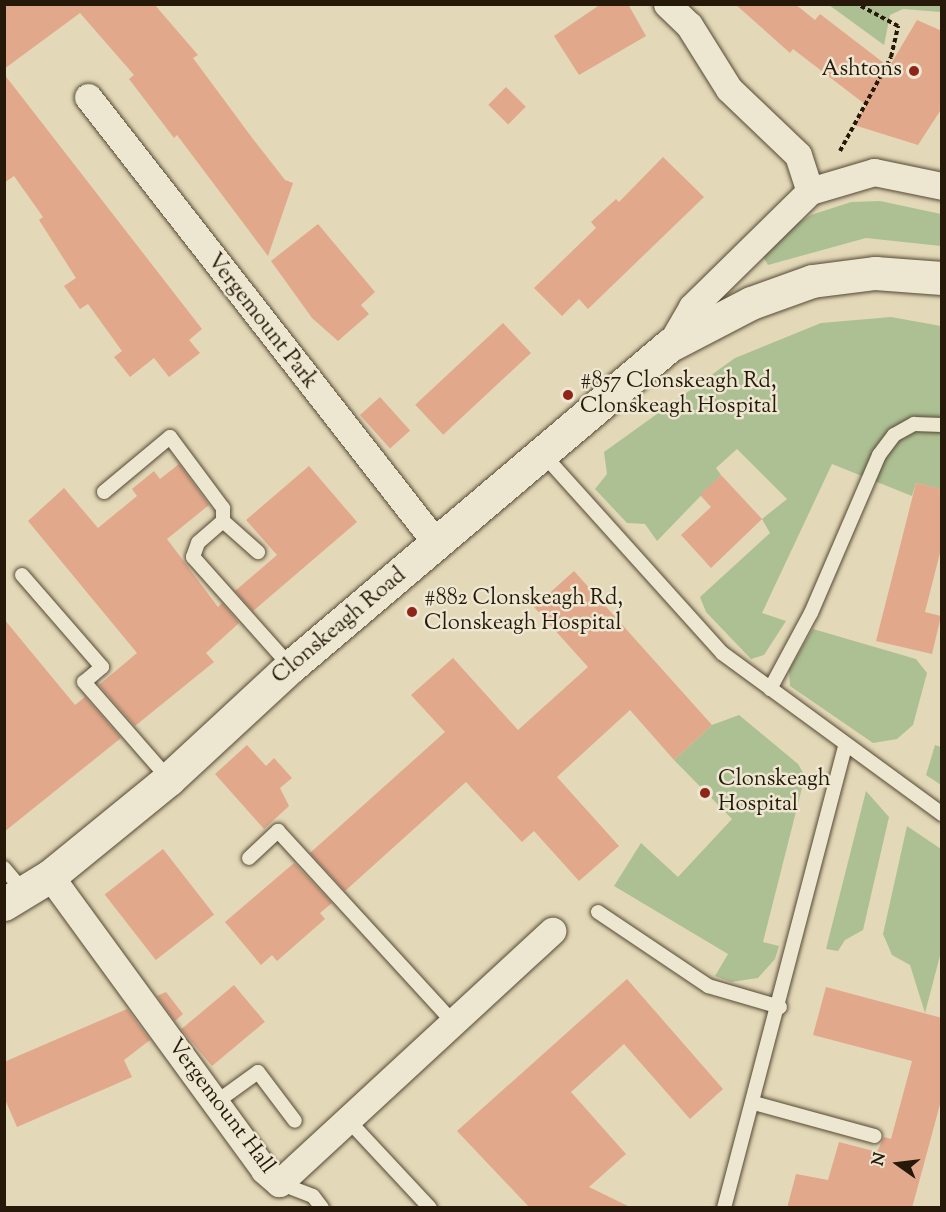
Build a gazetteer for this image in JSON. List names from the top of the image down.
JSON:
{
  "streets": {
    "main road": ["Clonskeagh Road"],
    "street": ["Vergemount Park", "Vergemount Hall"]
  },
  "crossings": [
    ["Vergemount Park", "Clonskeagh Road"],
    ["Clonskeagh Road", "Vergemount Hall"]
  ],
  "places": [
    "Ashtons",
    "#857 Clonskeagh Rd, Clonskeagh Hospital",
    "#882 Clonskeagh Rd, Clonskeagh Hospital",
    "Clonskeagh Hospital"
  ],
  "north": "left"
}
